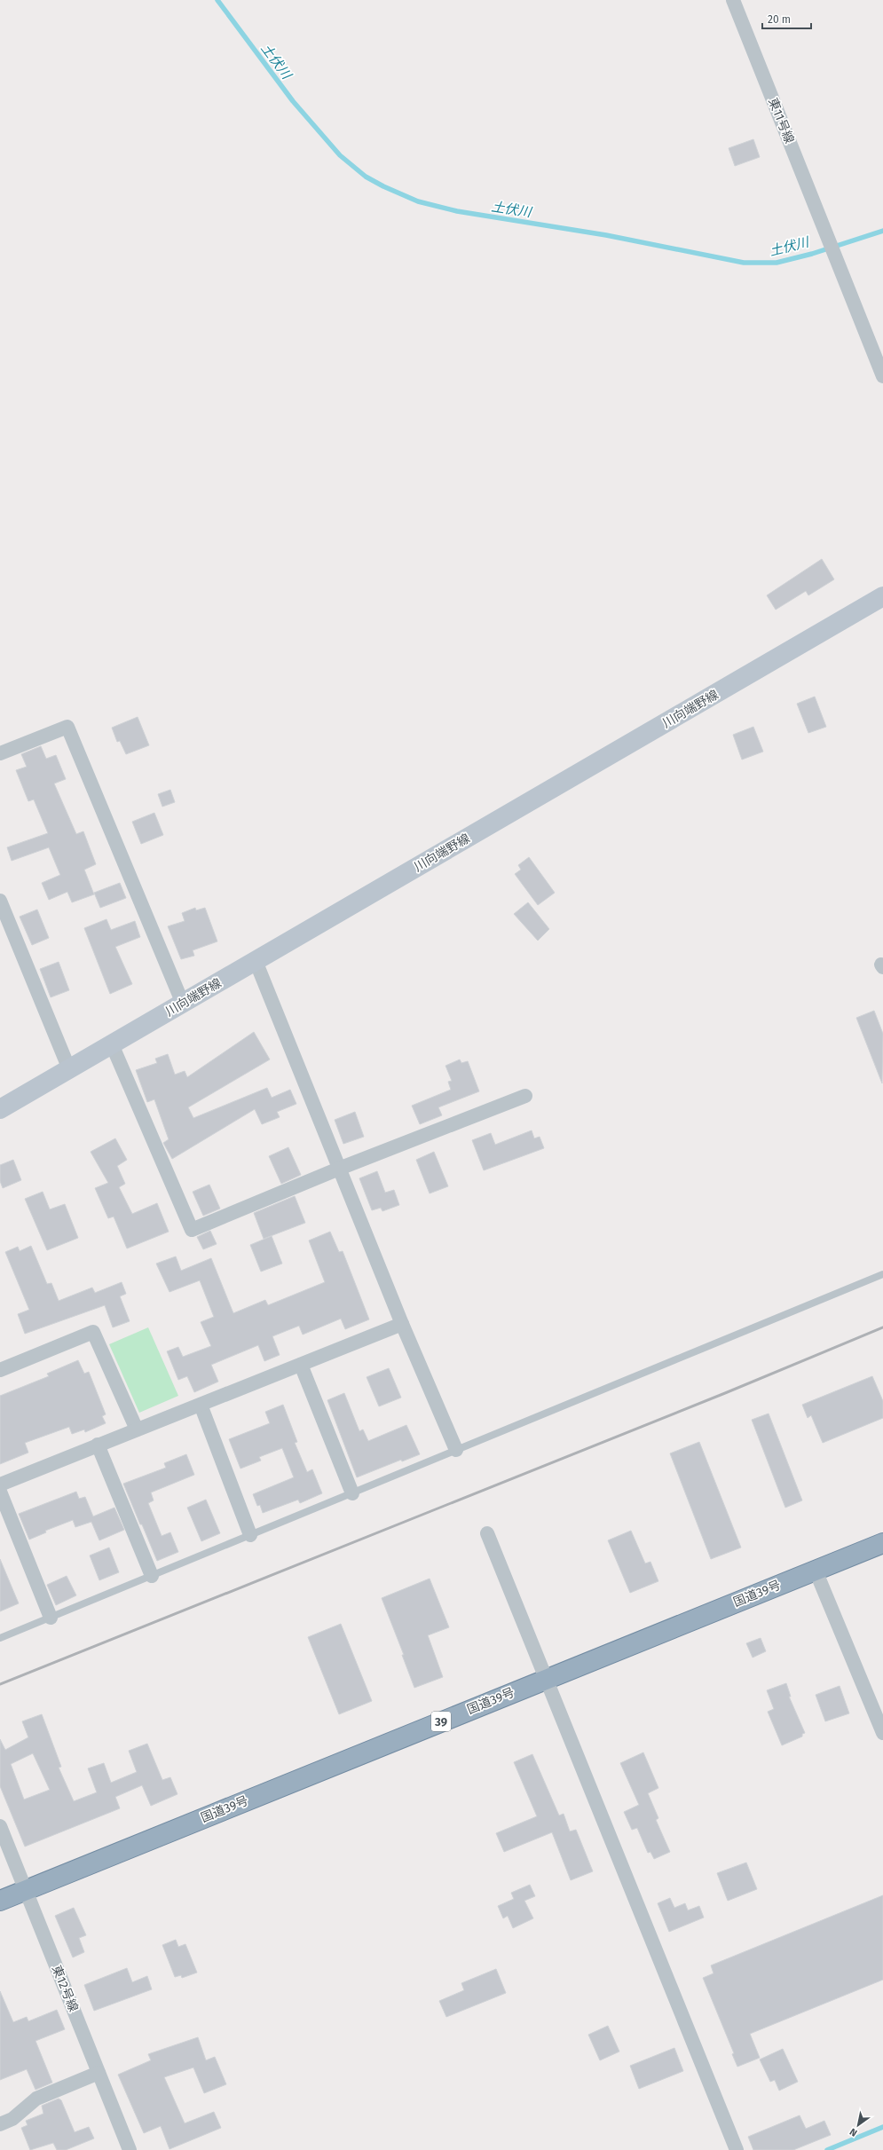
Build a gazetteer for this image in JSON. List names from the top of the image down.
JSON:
{
  "streets": {
    "highway": ["国道39号", "39"],
    "main road": ["川向端野線"],
    "street": ["東11号線", "東12号線"]
  },
  "crossings": [
    ["国道39号", "東12号線"]
  ],
  "water": ["土伏川"],
  "scale_bar": "20 m",
  "north": "bottom left"
}
